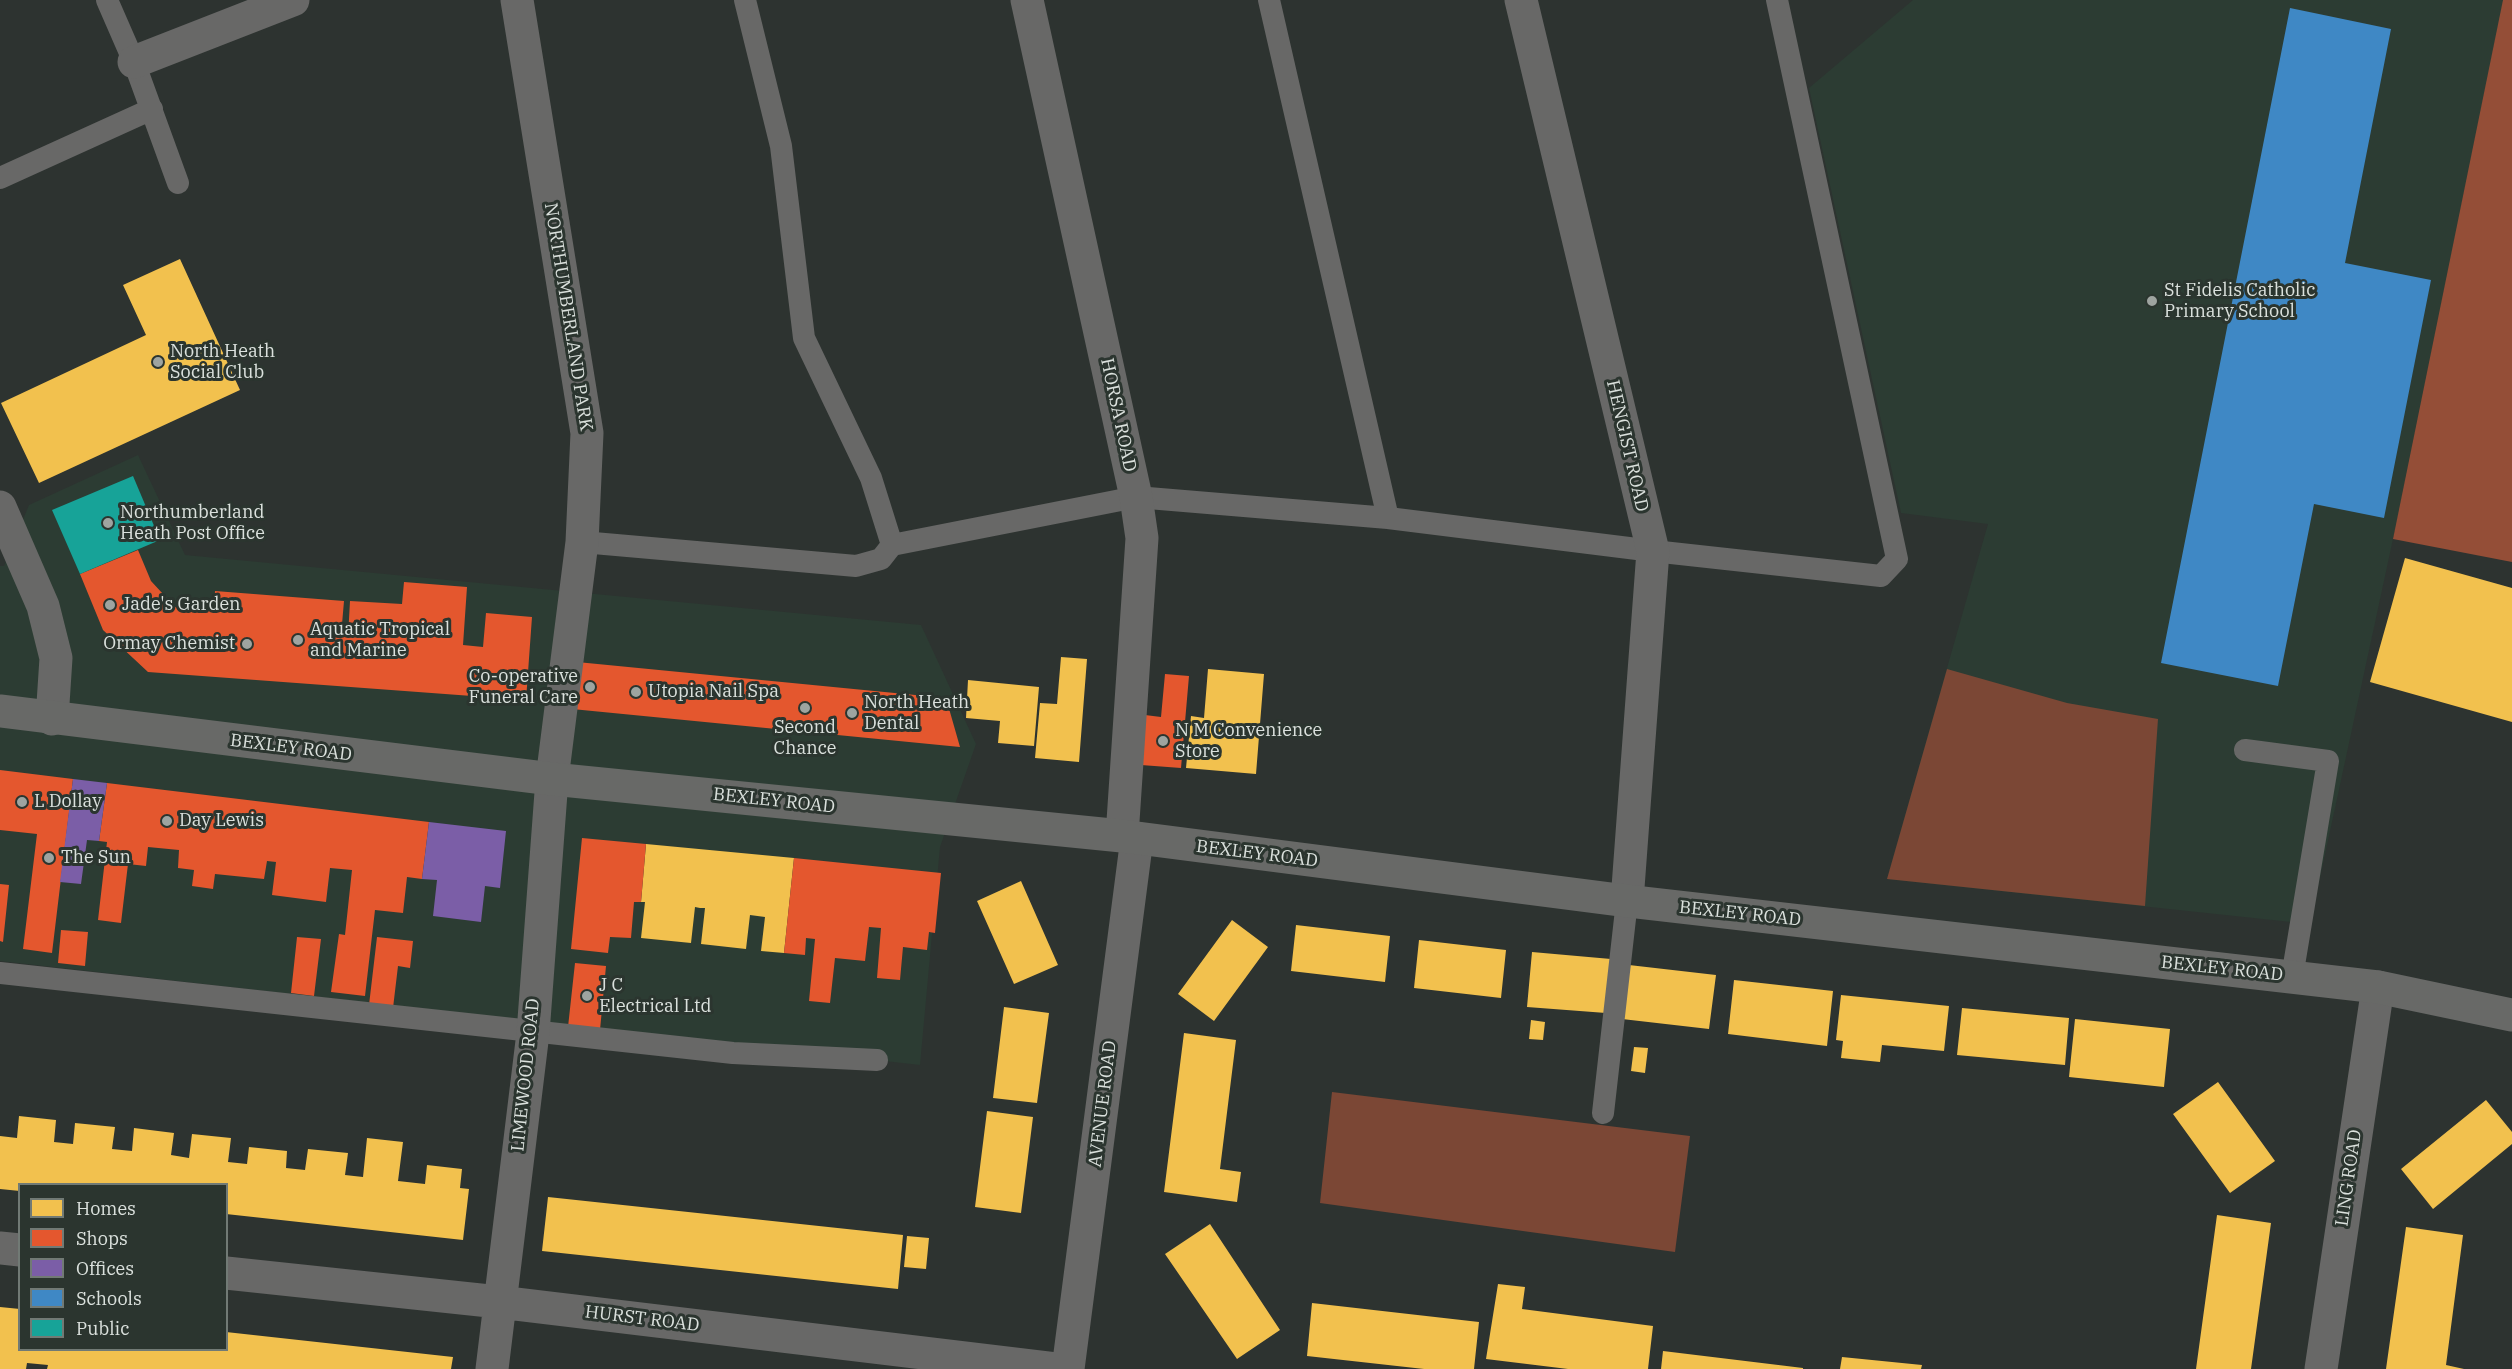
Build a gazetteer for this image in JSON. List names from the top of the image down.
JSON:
{
  "streets": {
    "main road": ["BEXLEY ROAD"],
    "street": [
      "NORTHUMBERLAND PARK",
      "HORSA ROAD",
      "HENGIST ROAD",
      "LIMEWOOD ROAD",
      "AVENUE ROAD",
      "LING ROAD",
      "HURST ROAD"
    ]
  },
  "crossings": [
    ["NORTHUMBERLAND PARK", "BEXLEY ROAD"],
    ["NORTHUMBERLAND PARK", "LIMEWOOD ROAD"],
    ["HORSA ROAD", "BEXLEY ROAD"],
    ["HORSA ROAD", "AVENUE ROAD"],
    ["HENGIST ROAD", "BEXLEY ROAD"],
    ["BEXLEY ROAD", "LIMEWOOD ROAD"],
    ["BEXLEY ROAD", "AVENUE ROAD"],
    ["BEXLEY ROAD", "LING ROAD"],
    ["LIMEWOOD ROAD", "HURST ROAD"]
  ],
  "places": [
    "St Fidelis Catholic Primary School",
    "North Heath Social Club",
    "Northumberland Heath Post Office",
    "Jade's Garden",
    "Aquatic Tropical and Marine",
    "Ormay Chemist",
    "Co-operative Funeral Care",
    "Utopia Nail Spa",
    "Second Chance",
    "North Heath Dental",
    "N M Convenience Store",
    "L Dollay",
    "Day Lewis",
    "The Sun",
    "J C Electrical Ltd"
  ],
  "legend": [
    "Homes",
    "Shops",
    "Offices",
    "Schools",
    "Public"
  ]
}
